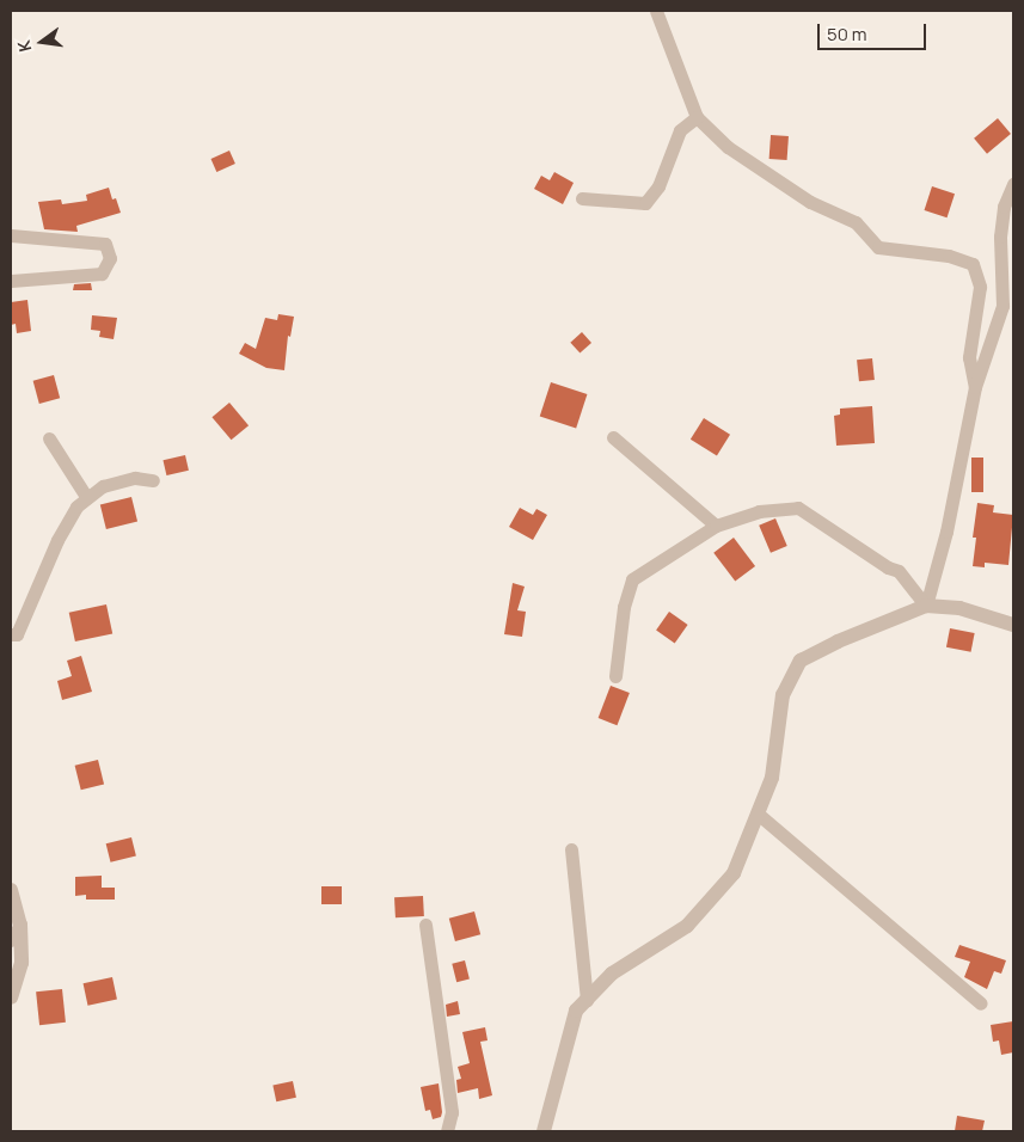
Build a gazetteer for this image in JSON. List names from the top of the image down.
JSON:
{
  "scale_bar": "50 m",
  "north": "left"
}
